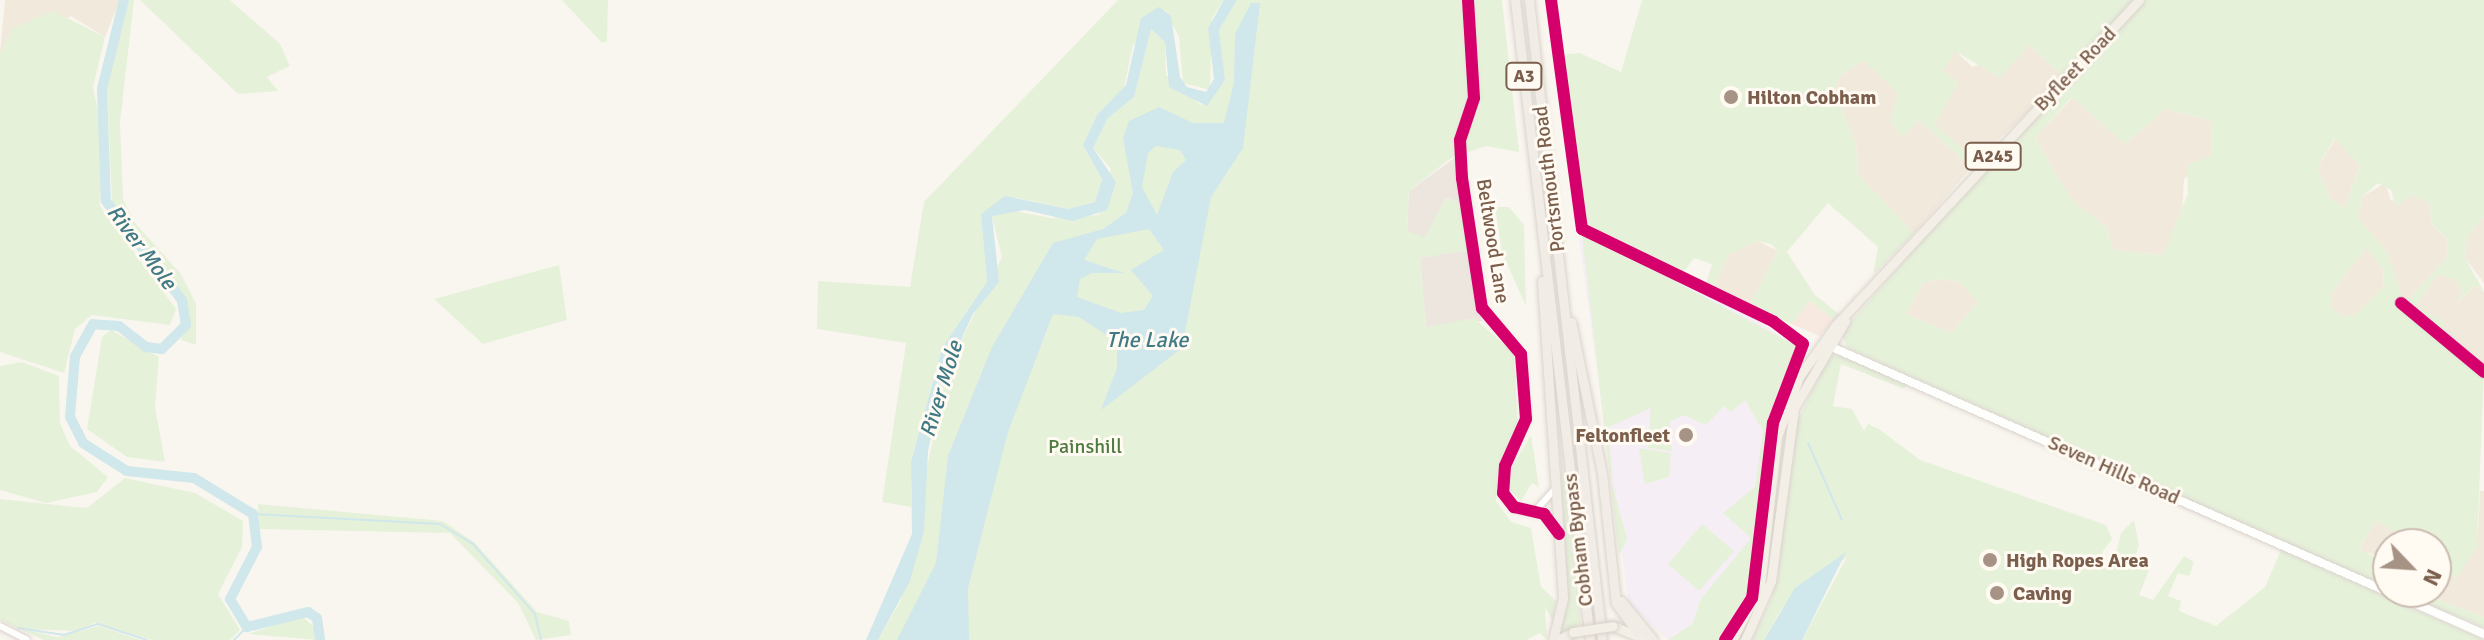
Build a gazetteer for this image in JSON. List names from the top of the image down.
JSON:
{
  "streets": {
    "highway": ["A3", "Portsmouth Road", "Cobham Bypass"],
    "main road": ["Byfleet Road", "A245", "Seven Hills Road"],
    "street": ["Beltwood Lane"]
  },
  "crossings": [
    ["Byfleet Road", "Seven Hills Road"],
    ["Portsmouth Road", "Cobham Bypass"]
  ],
  "water": ["River Mole", "The Lake"],
  "parks": ["Painshill"],
  "places": [
    "Hilton Cobham",
    "Feltonfleet",
    "High Ropes Area",
    "Caving"
  ],
  "north": "bottom right"
}
